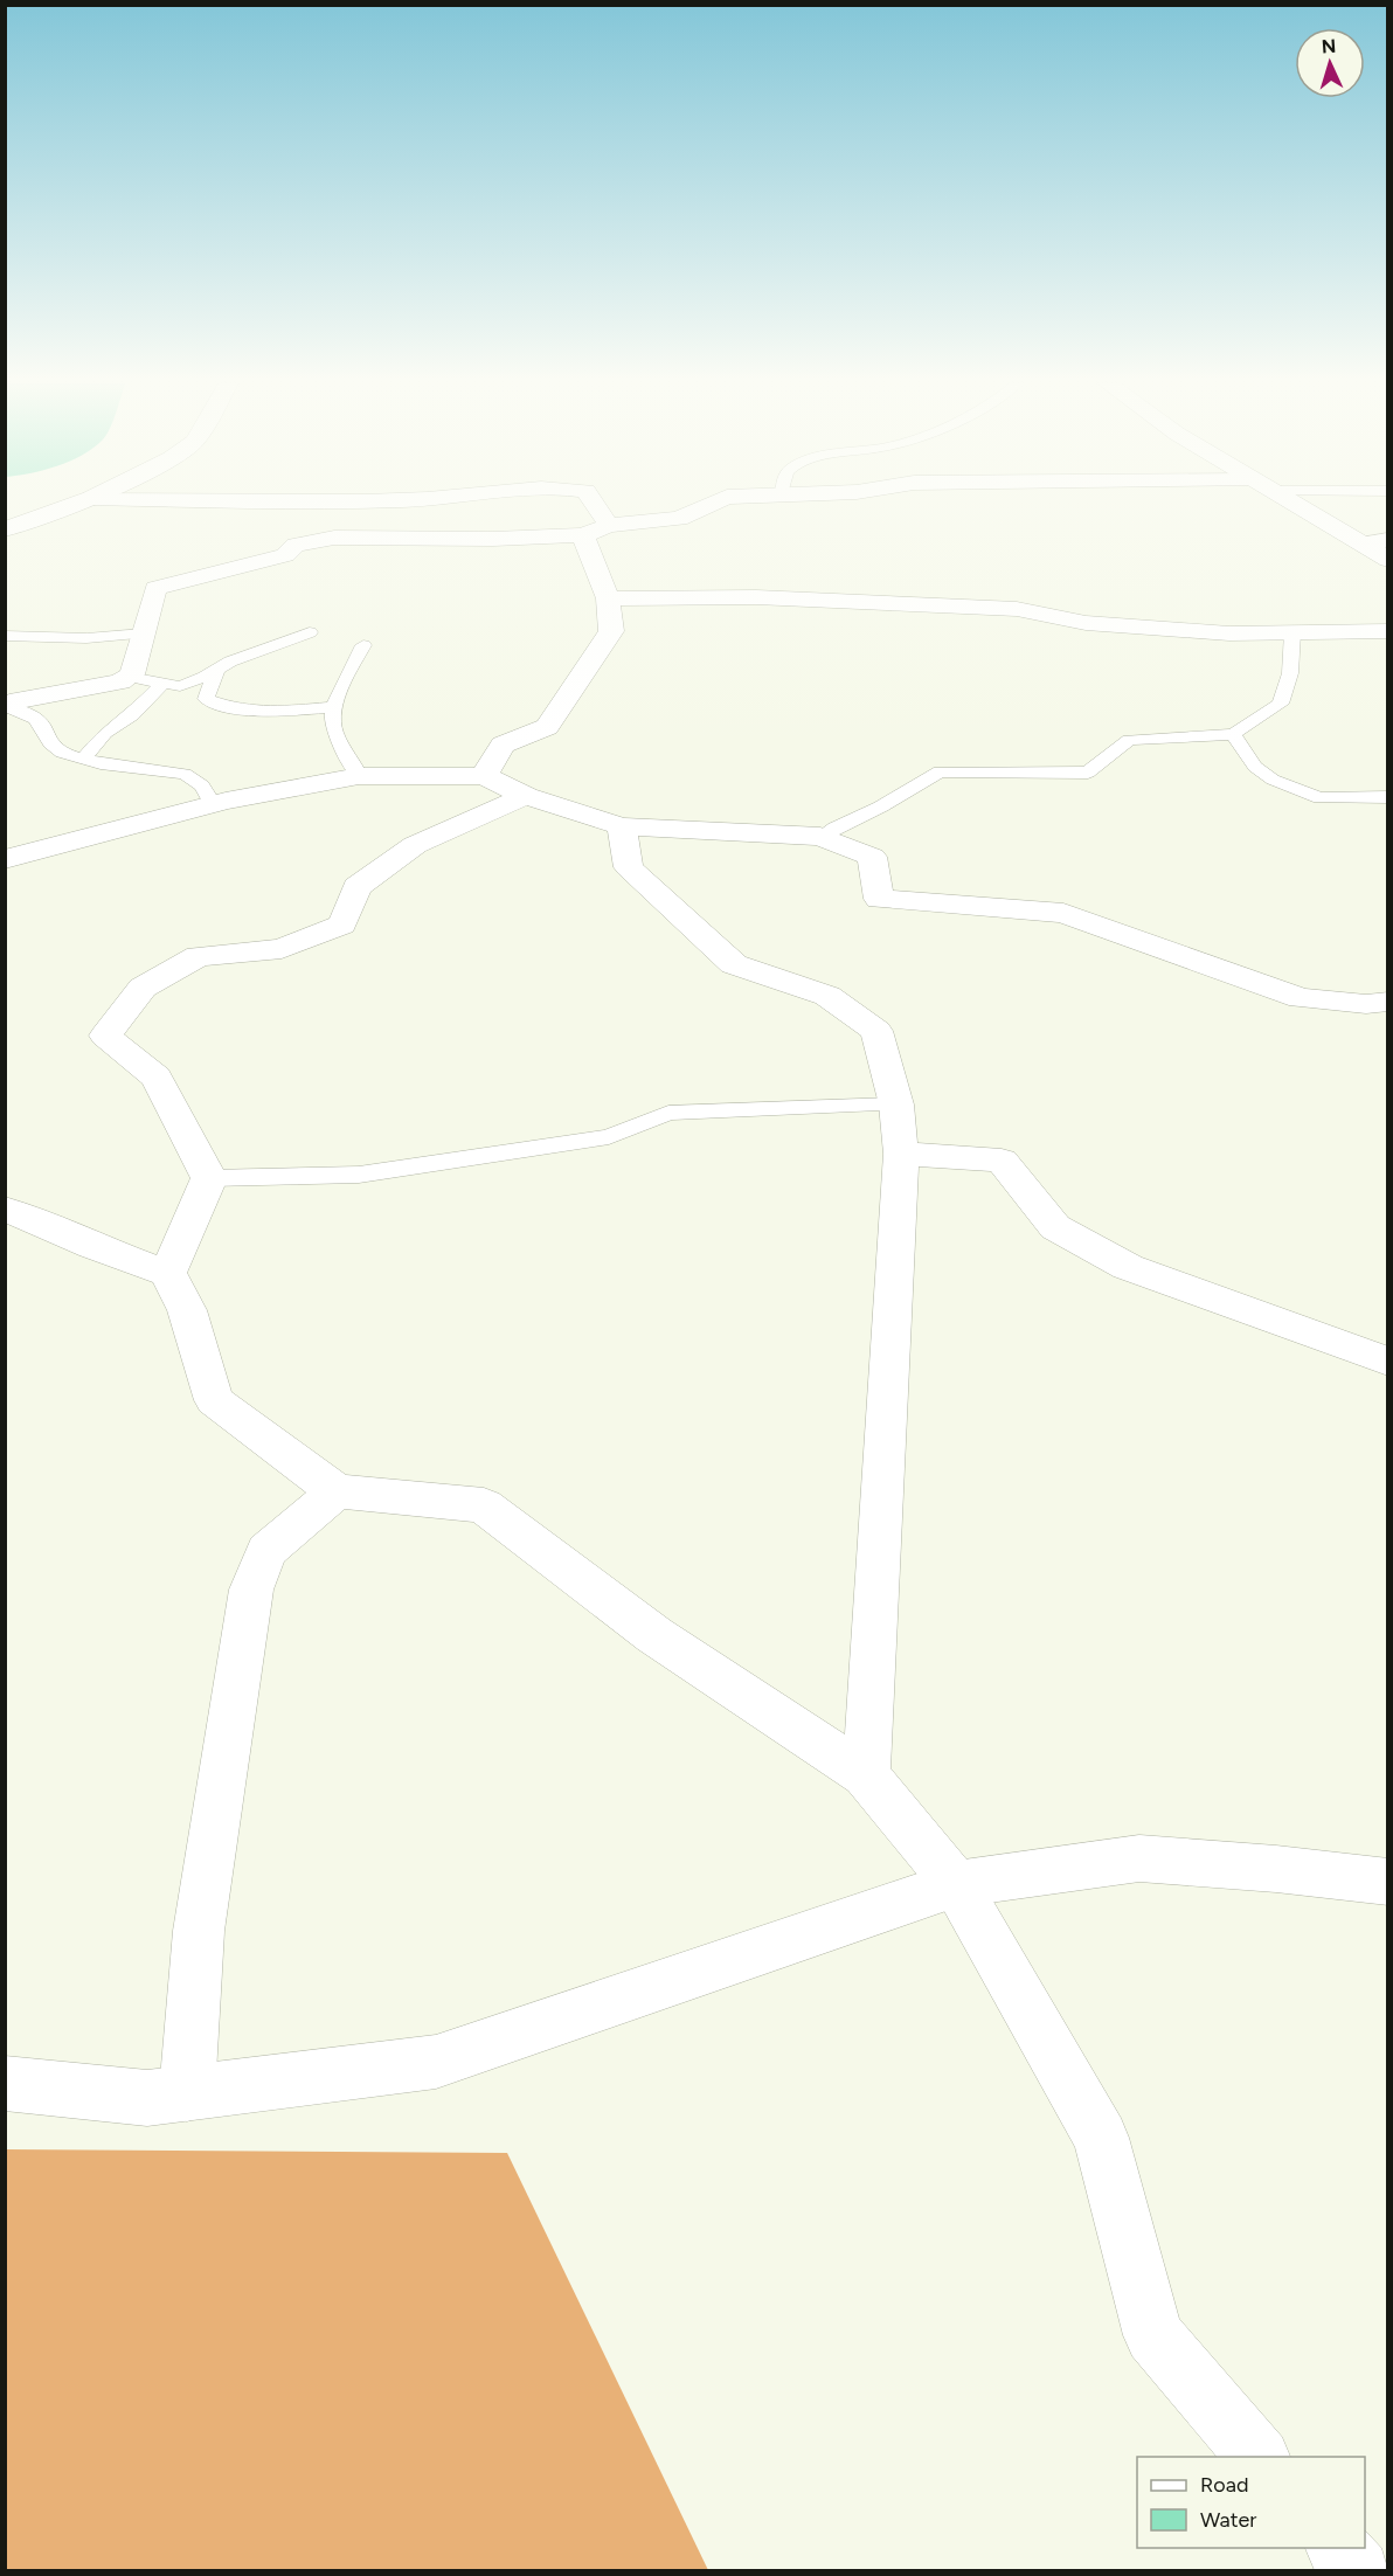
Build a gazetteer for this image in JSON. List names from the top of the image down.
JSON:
{
  "legend": ["Road", "Water"],
  "north": "top"
}
